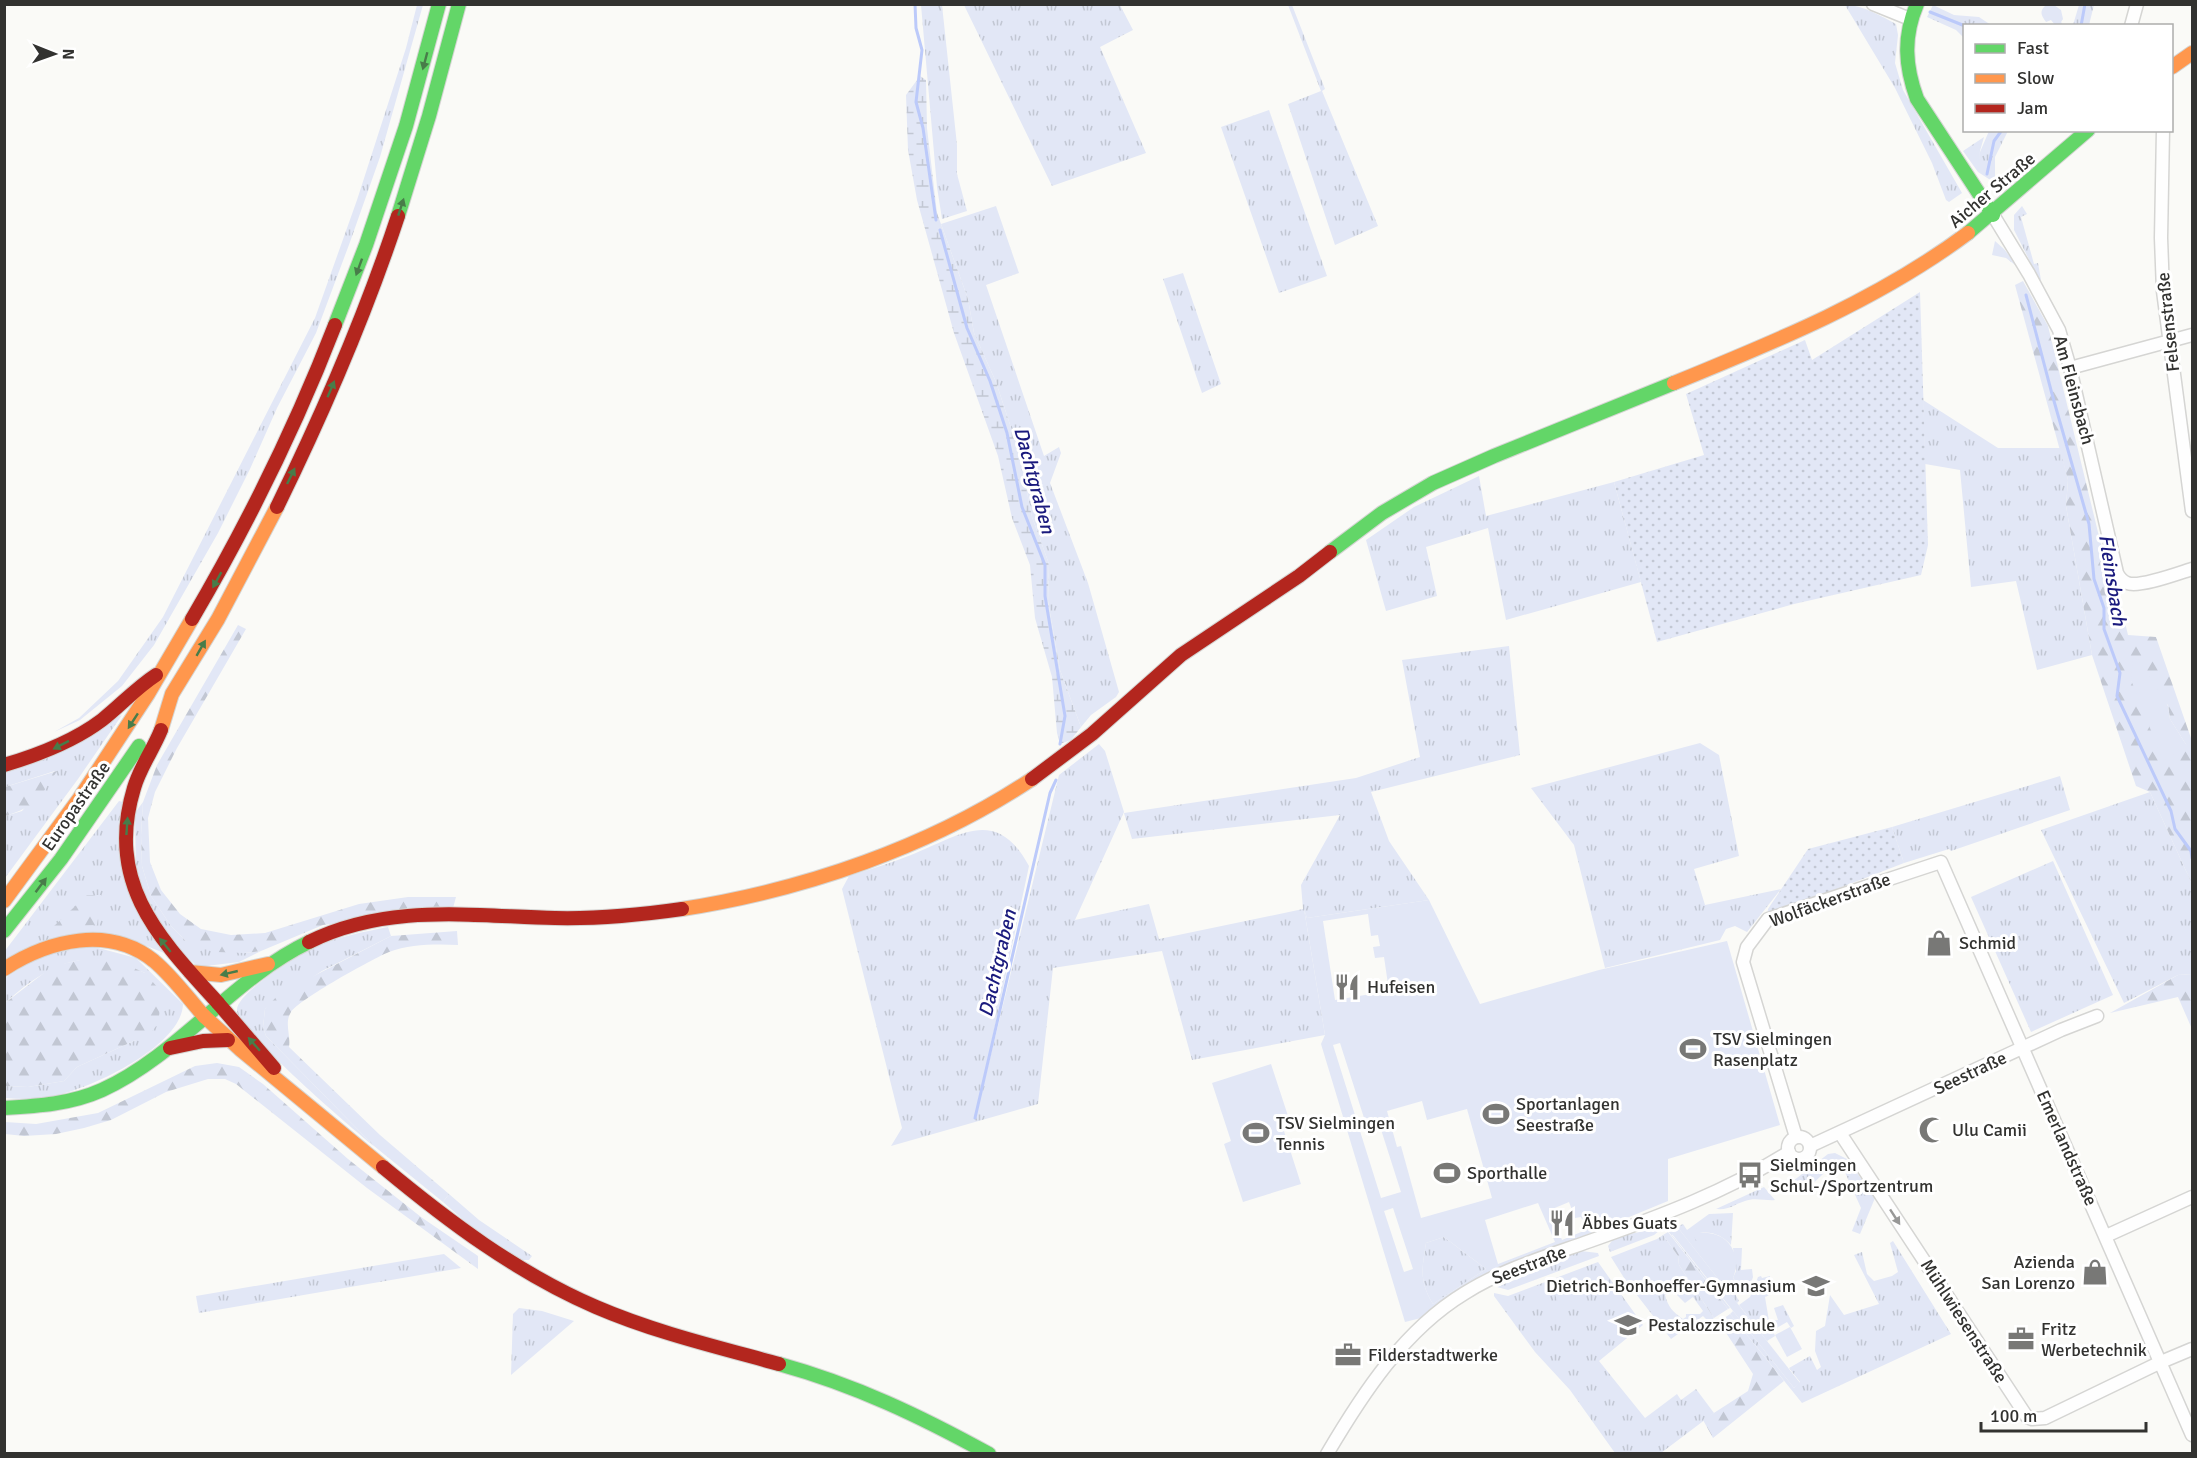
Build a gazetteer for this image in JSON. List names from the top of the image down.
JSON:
{
  "streets": {
    "main road": ["Aicher Straße", "Europastraße"],
    "street": [
      "Felsenstraße",
      "Am Fleinsbach",
      "Wolfäckerstraße",
      "Seestraße",
      "Emerlandstraße",
      "Mühlwiesenstraße"
    ]
  },
  "crossings": [
    ["Aicher Straße", "Am Fleinsbach"],
    ["Wolfäckerstraße", "Seestraße"],
    ["Wolfäckerstraße", "Emerlandstraße"],
    ["Seestraße", "Emerlandstraße"],
    ["Seestraße", "Mühlwiesenstraße"],
    ["Emerlandstraße", "Mühlwiesenstraße"]
  ],
  "one_way": ["Mühlwiesenstraße"],
  "water": ["Dachtgraben", "Fleinsbach"],
  "places": {
    "shop": ["Schmid", "Azienda San Lorenzo"],
    "restaurant": ["Hufeisen", "Äbbes Guats"],
    "sports": [
      "TSV Sielmingen Rasenplatz",
      "Sportanlagen Seestraße",
      "TSV Sielmingen Tennis",
      "Sporthalle"
    ],
    "mosque": ["Ulu Camii"],
    "bus stop": ["Sielmingen Schul-/Sportzentrum"],
    "school or university": ["Dietrich-Bonhoeffer-Gymnasium", "Pestalozzischule"],
    "office": ["Fritz Werbetechnik", "Filderstadtwerke"]
  },
  "legend": ["Fast", "Slow", "Jam"],
  "scale_bar": "100 m",
  "north": "right"
}
